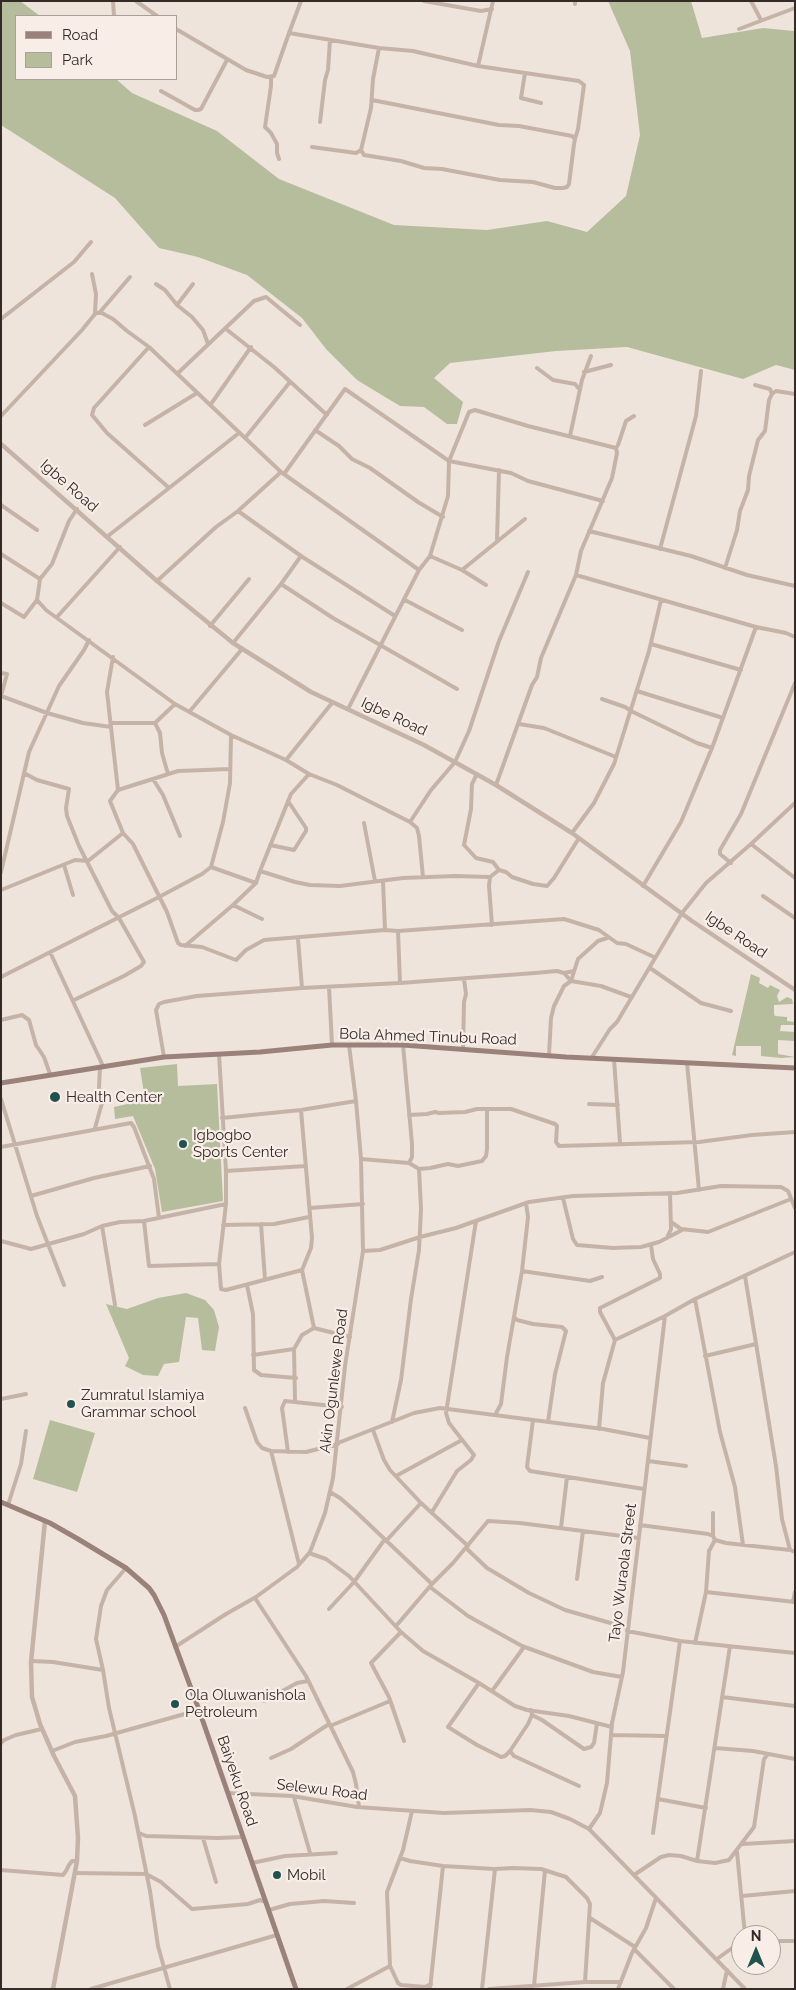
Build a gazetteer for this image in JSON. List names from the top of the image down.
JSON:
{
  "streets": {
    "main road": ["Bola Ahmed Tinubu Road", "Baiyeku Road"],
    "street": [
      "Igbe Road",
      "Akin Ogunlewe Road",
      "Tayo Wuraola Street",
      "Selewu Road"
    ]
  },
  "crossings": [
    ["Bola Ahmed Tinubu Road", "Akin Ogunlewe Road"],
    ["Akin Ogunlewe Road", "Baiyeku Road"],
    ["Tayo Wuraola Street", "Selewu Road"],
    ["Baiyeku Road", "Selewu Road"]
  ],
  "places": [
    "Health Center",
    "Igbogbo Sports Center",
    "Zumratul Islamiya Grammar school",
    "Ola Oluwanishola Petroleum",
    "Mobil"
  ],
  "legend": ["Road", "Park"],
  "north": "top"
}
